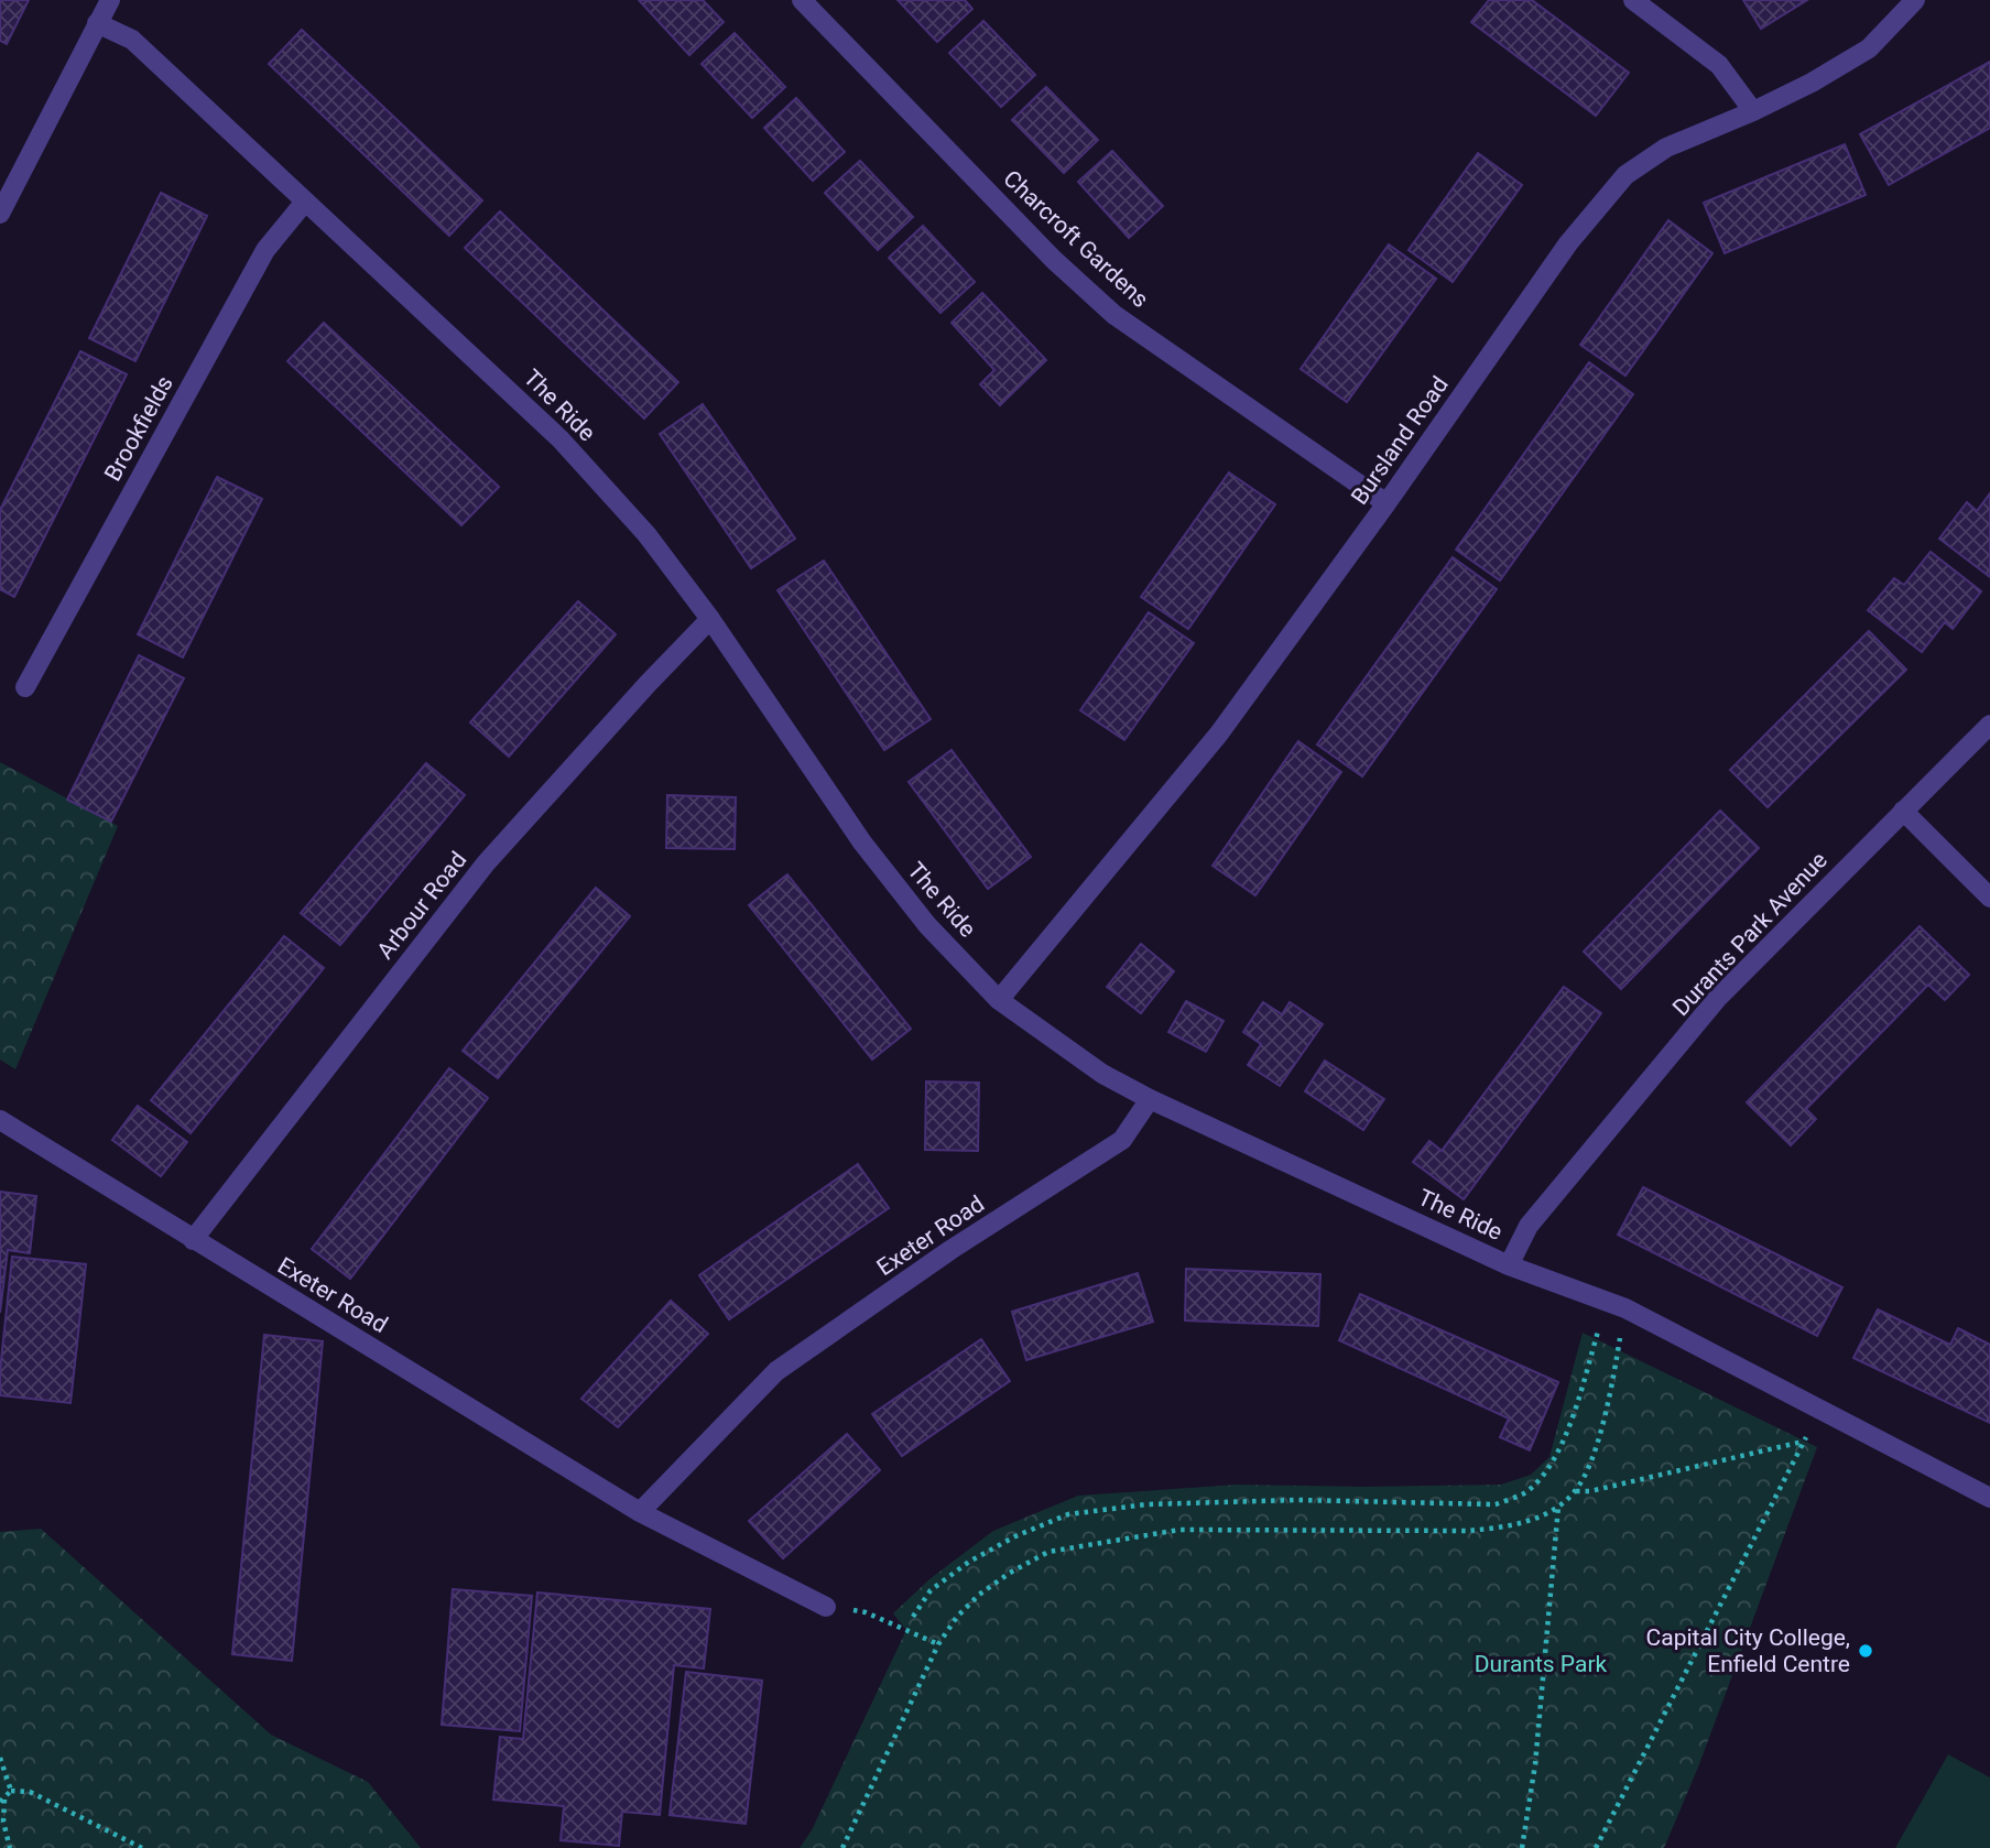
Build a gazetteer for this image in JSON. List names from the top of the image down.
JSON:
{
  "streets": {
    "street": [
      "Charcroft Gardens",
      "The Ride",
      "Brookfields",
      "Bursland Road",
      "Arbour Road",
      "Durants Park Avenue",
      "Exeter Road"
    ]
  },
  "crossings": [
    ["Charcroft Gardens", "Bursland Road"],
    ["The Ride", "Brookfields"],
    ["The Ride", "Bursland Road"],
    ["The Ride", "Arbour Road"],
    ["The Ride", "Durants Park Avenue"],
    ["The Ride", "Exeter Road"],
    ["Arbour Road", "Exeter Road"]
  ],
  "parks": ["Durants Park"],
  "places": ["Capital City College, Enfield Centre"]
}
